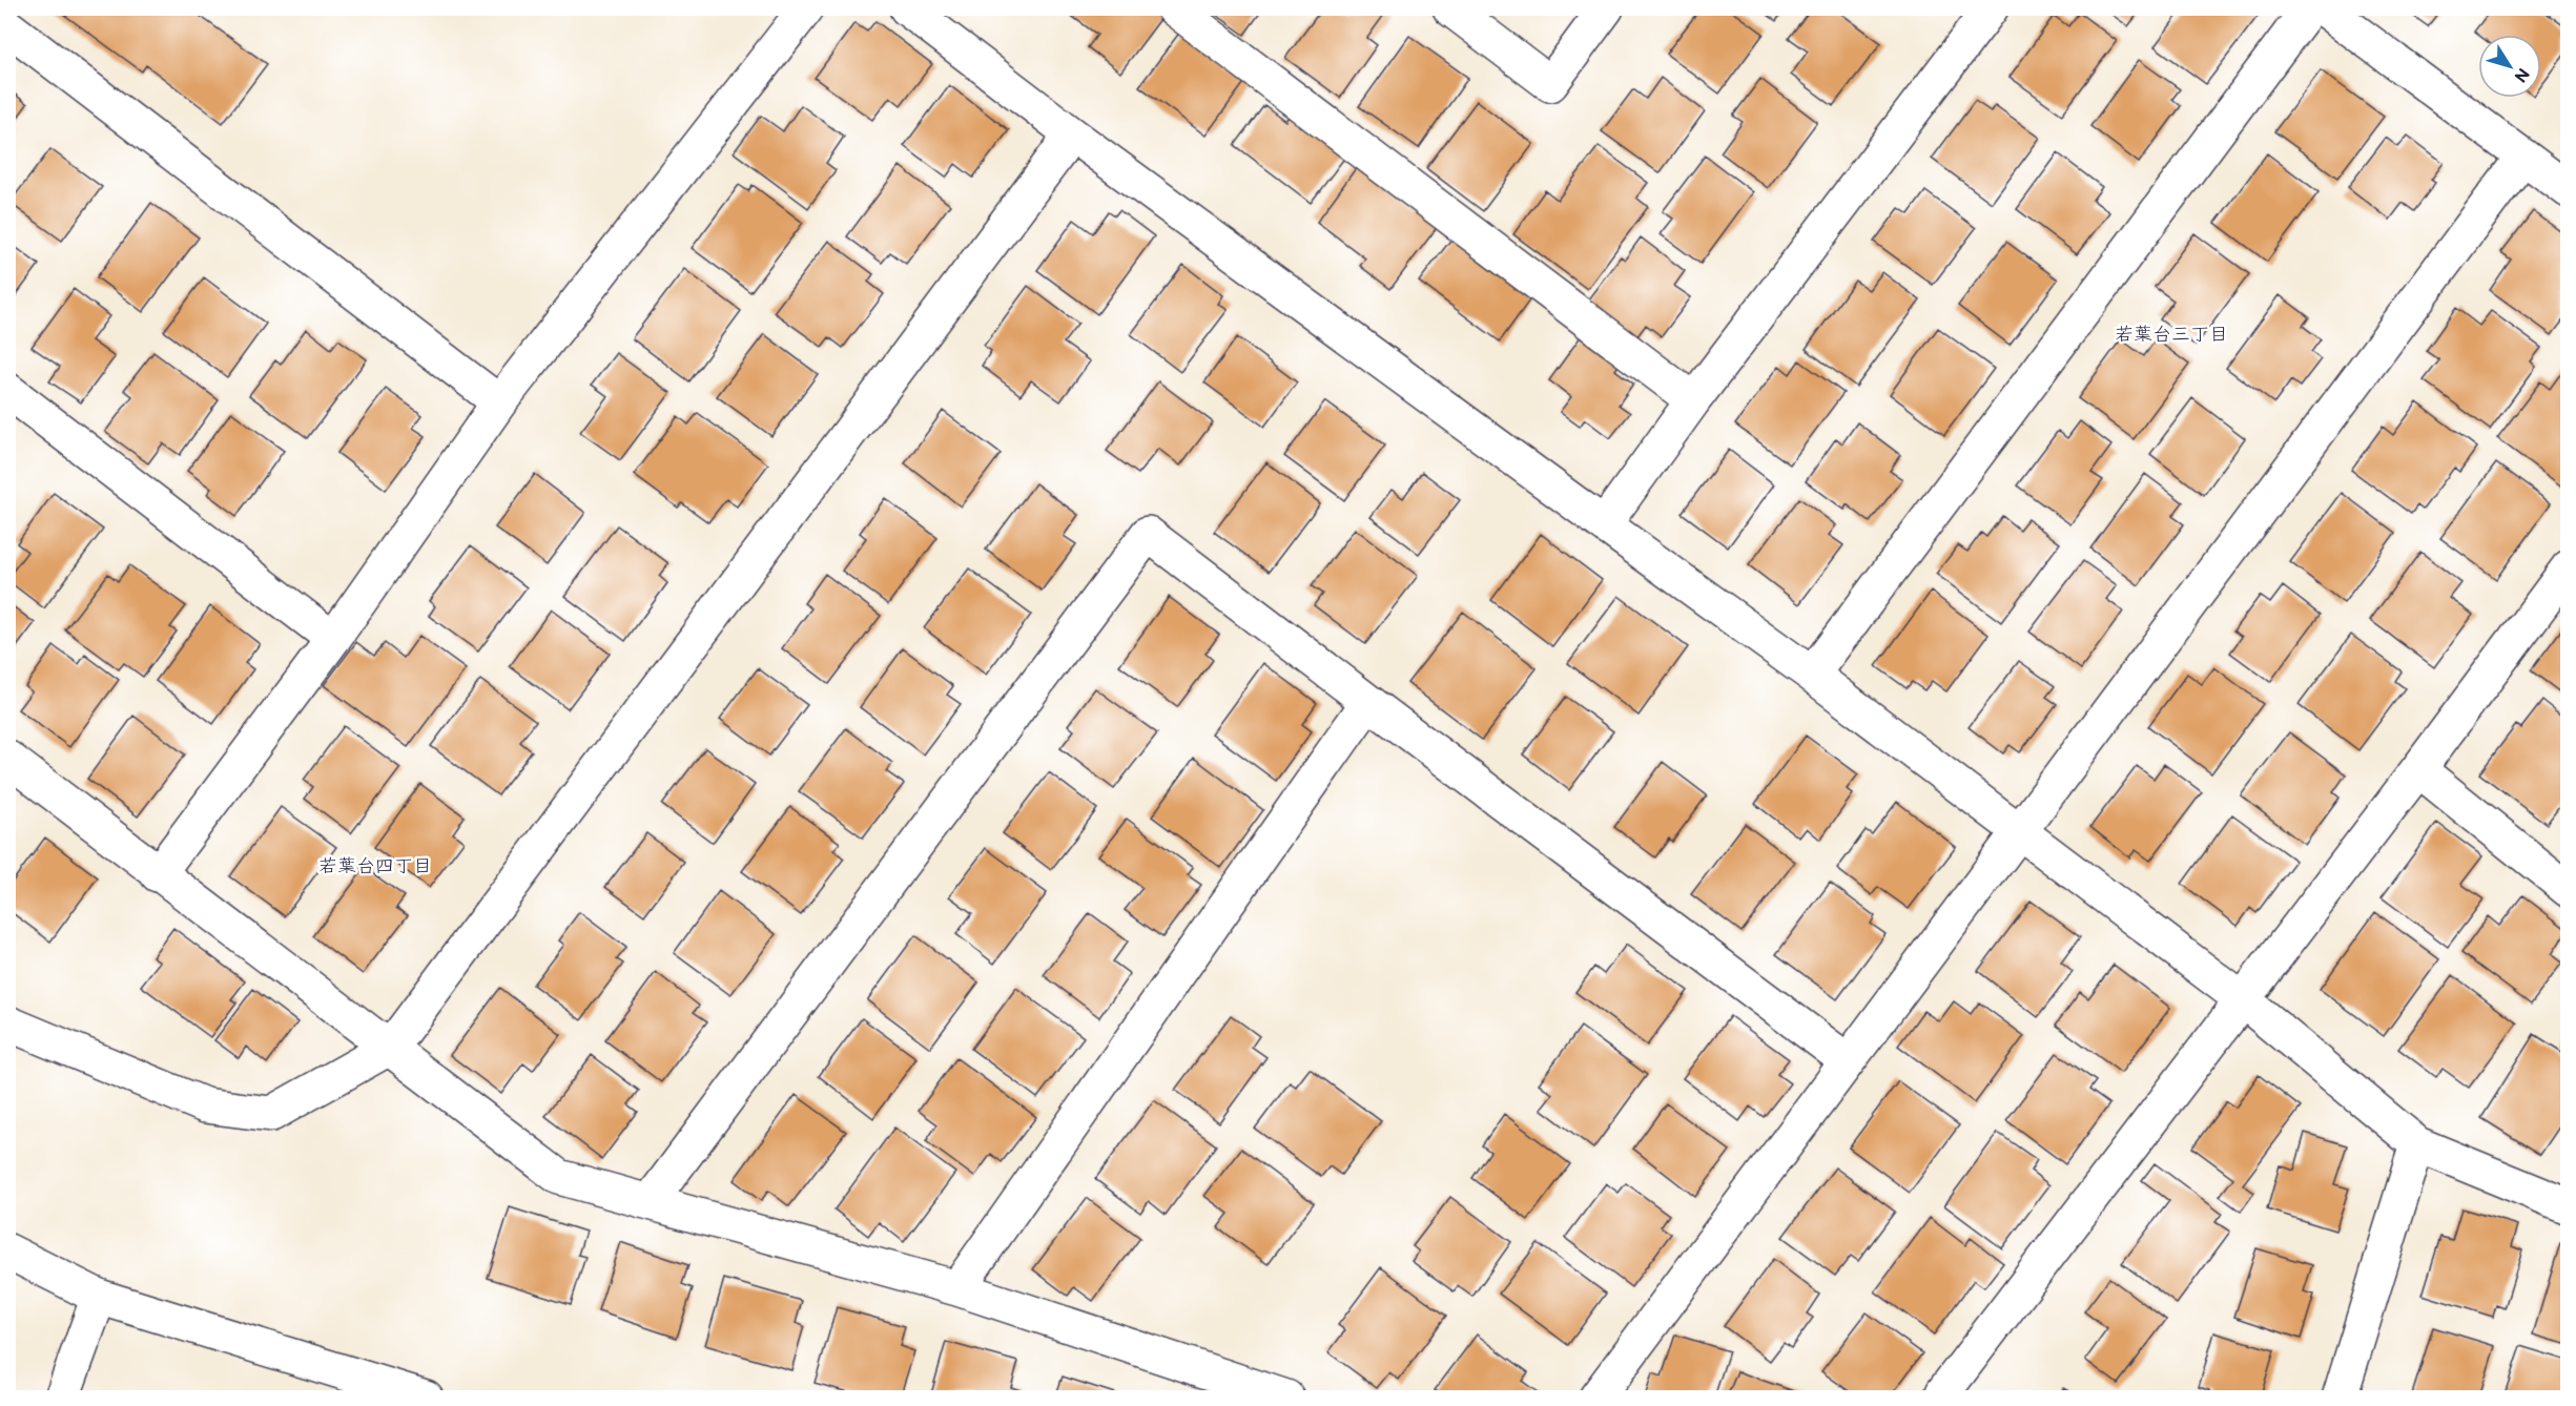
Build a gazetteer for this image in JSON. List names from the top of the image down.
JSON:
{
  "districts": ["若葉台三丁目", "若葉台四丁目"],
  "north": "bottom right"
}
